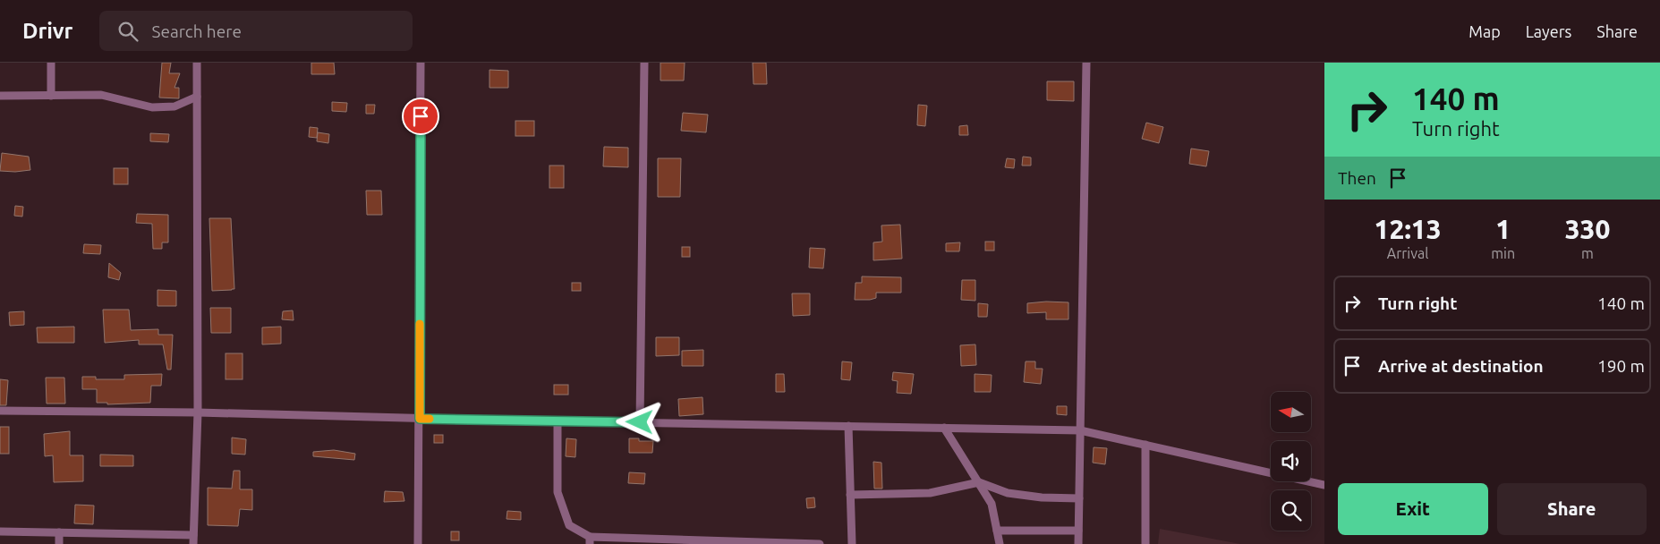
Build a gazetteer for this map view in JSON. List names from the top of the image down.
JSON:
{
  "north": "left",
  "page": {
    "header": "Drivr",
    "search": "Search here",
    "nav": ["Map", "Layers", "Share"],
    "turn": ["140 m", "Turn right"],
    "then": "Then",
    "eta": [
      "12:13",
      "Arrival",
      "1",
      "min",
      "330",
      "m"
    ],
    "list": [
      {
        "name": "Turn right",
        "value": "140 m"
      },
      {
        "name": "Arrive at destination",
        "value": "190 m"
      }
    ],
    "buttons": ["Exit", "Share"]
  }
}
